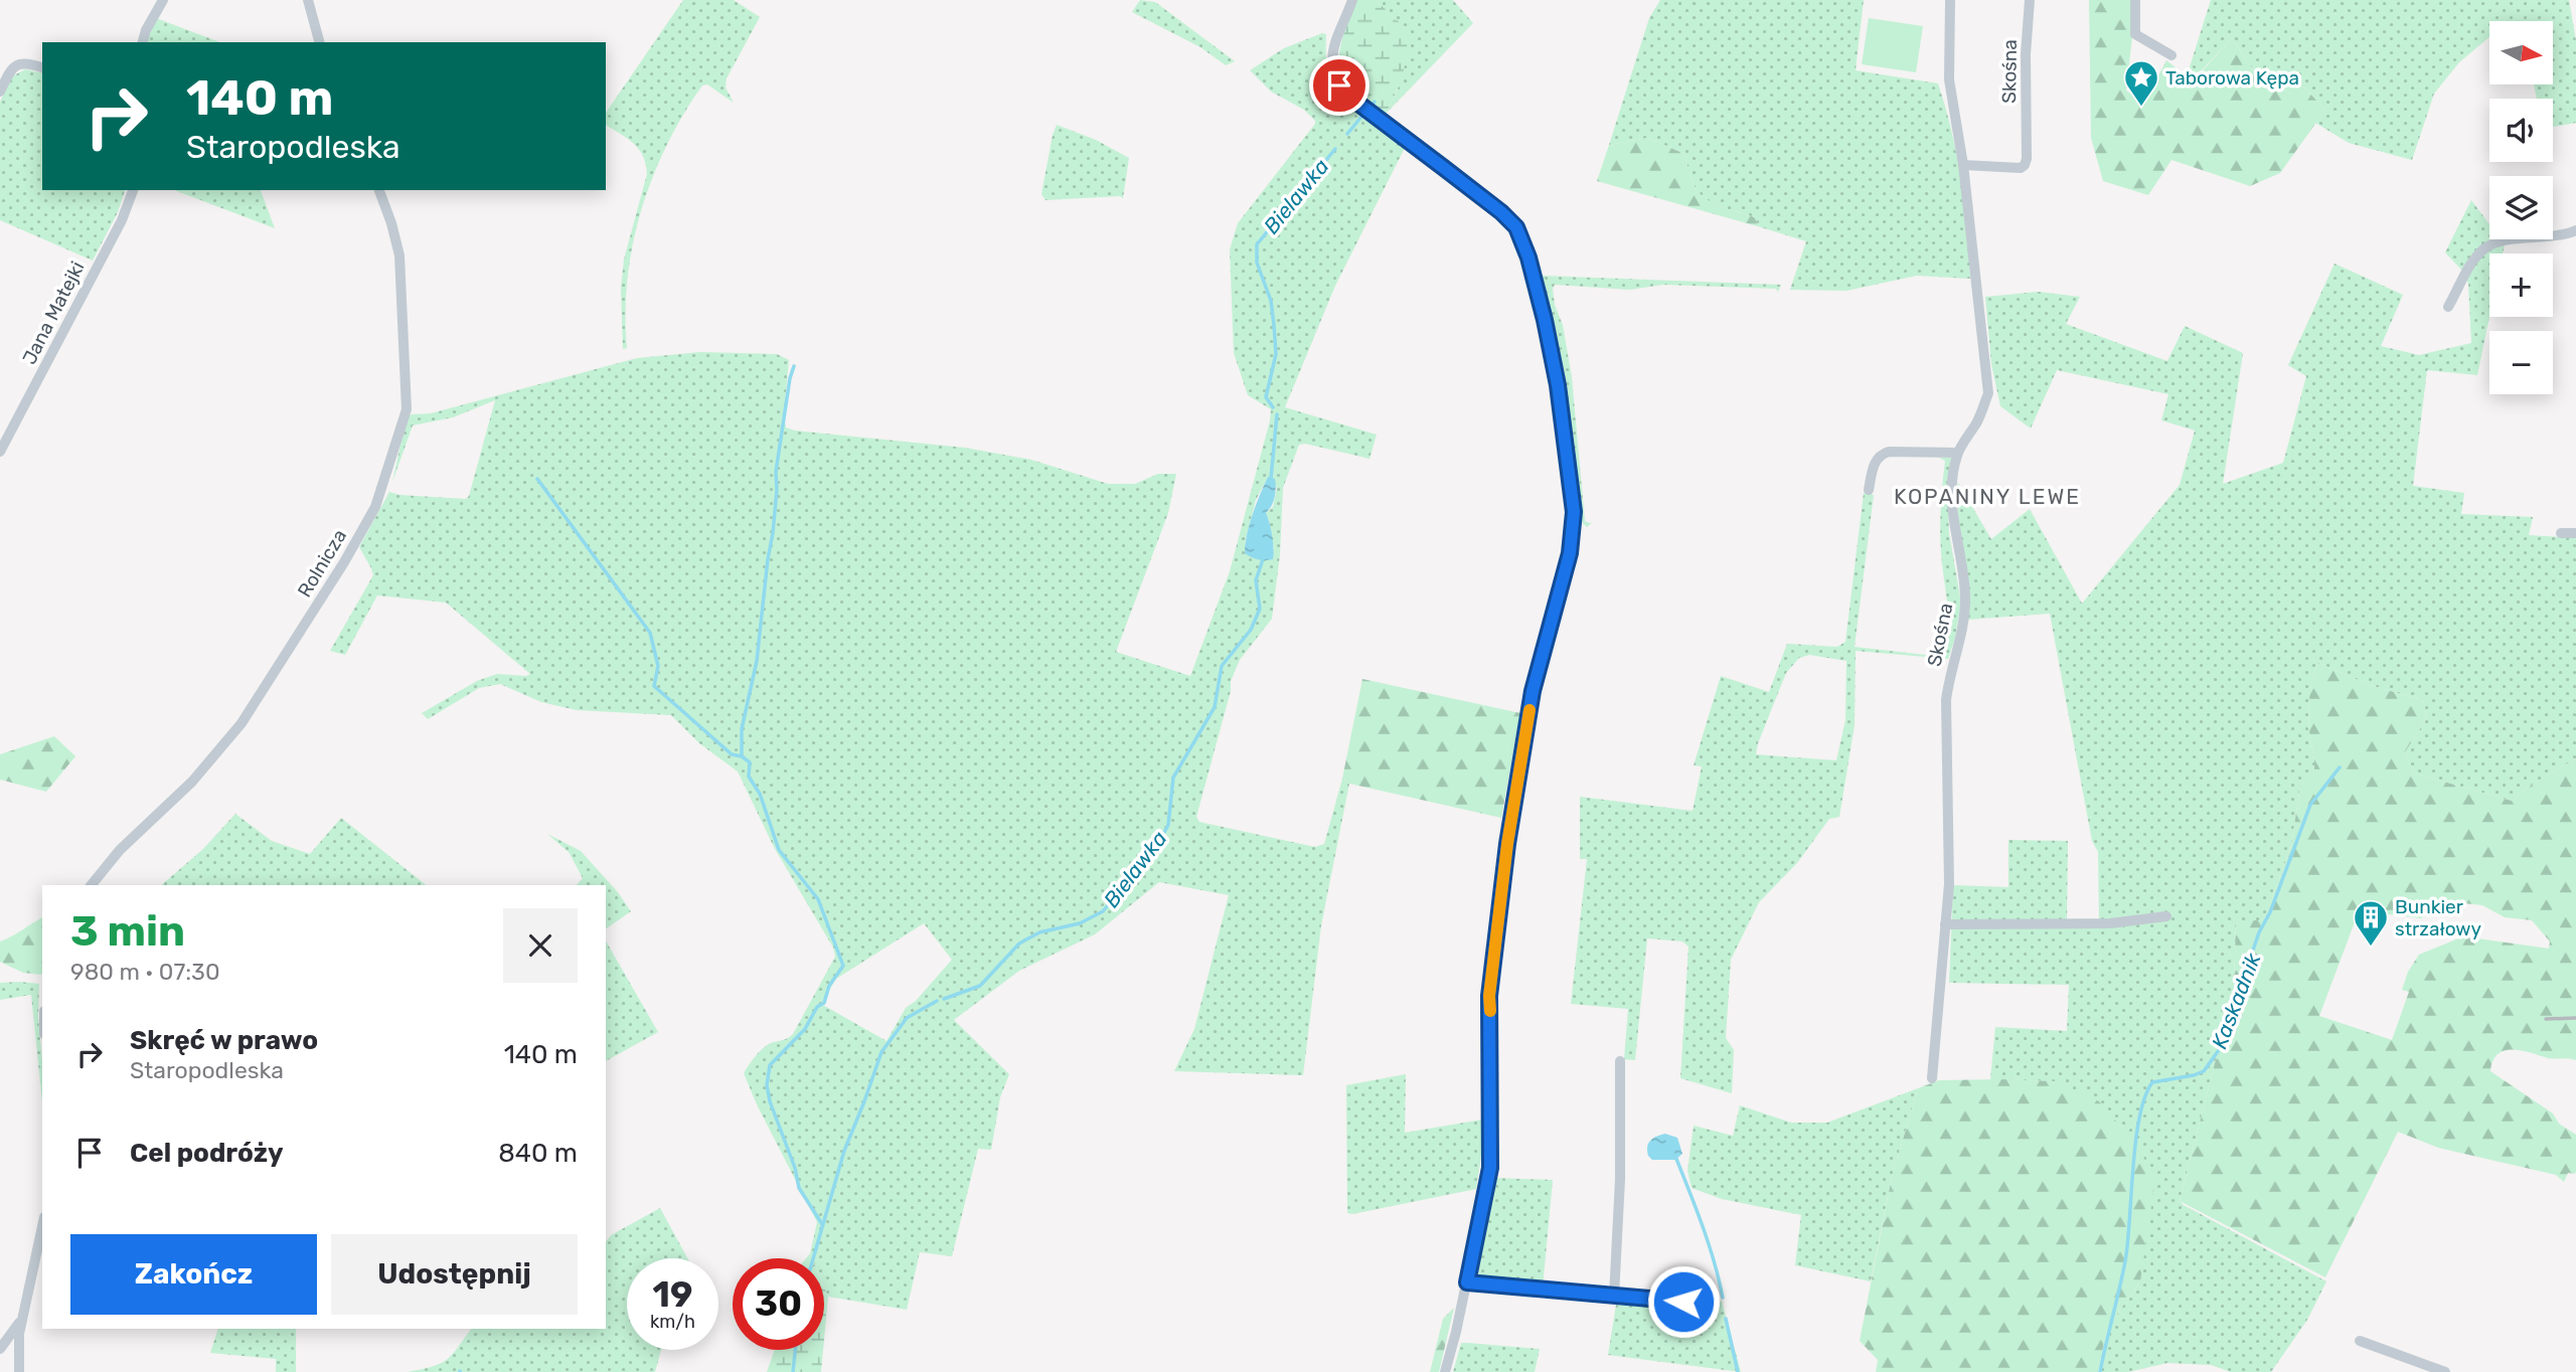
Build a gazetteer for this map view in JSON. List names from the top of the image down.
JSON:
{
  "streets": {
    "street": ["Skośna", "Jana Matejki", "Rolnicza"]
  },
  "districts": ["KOPANINY LEWE"],
  "water": ["Bielawka", "Kaskadnik"],
  "places": {
    "place": ["Taborowa Kępa"],
    "building": ["Bunkier strzałowy"]
  },
  "north": "right",
  "page": {
    "map_buttons": ["+", "−"],
    "turn": ["140 m", "Staropodleska"],
    "heading": ["3 min", "980 m · 07:30"],
    "list": [
      {
        "name": "Skręć w prawo",
        "note": "Staropodleska",
        "value": "140 m"
      },
      {
        "name": "Cel podróży",
        "value": "840 m"
      }
    ],
    "buttons": ["Zakończ", "Udostępnij"],
    "speed": "19 km/h",
    "limit": "30"
  }
}
